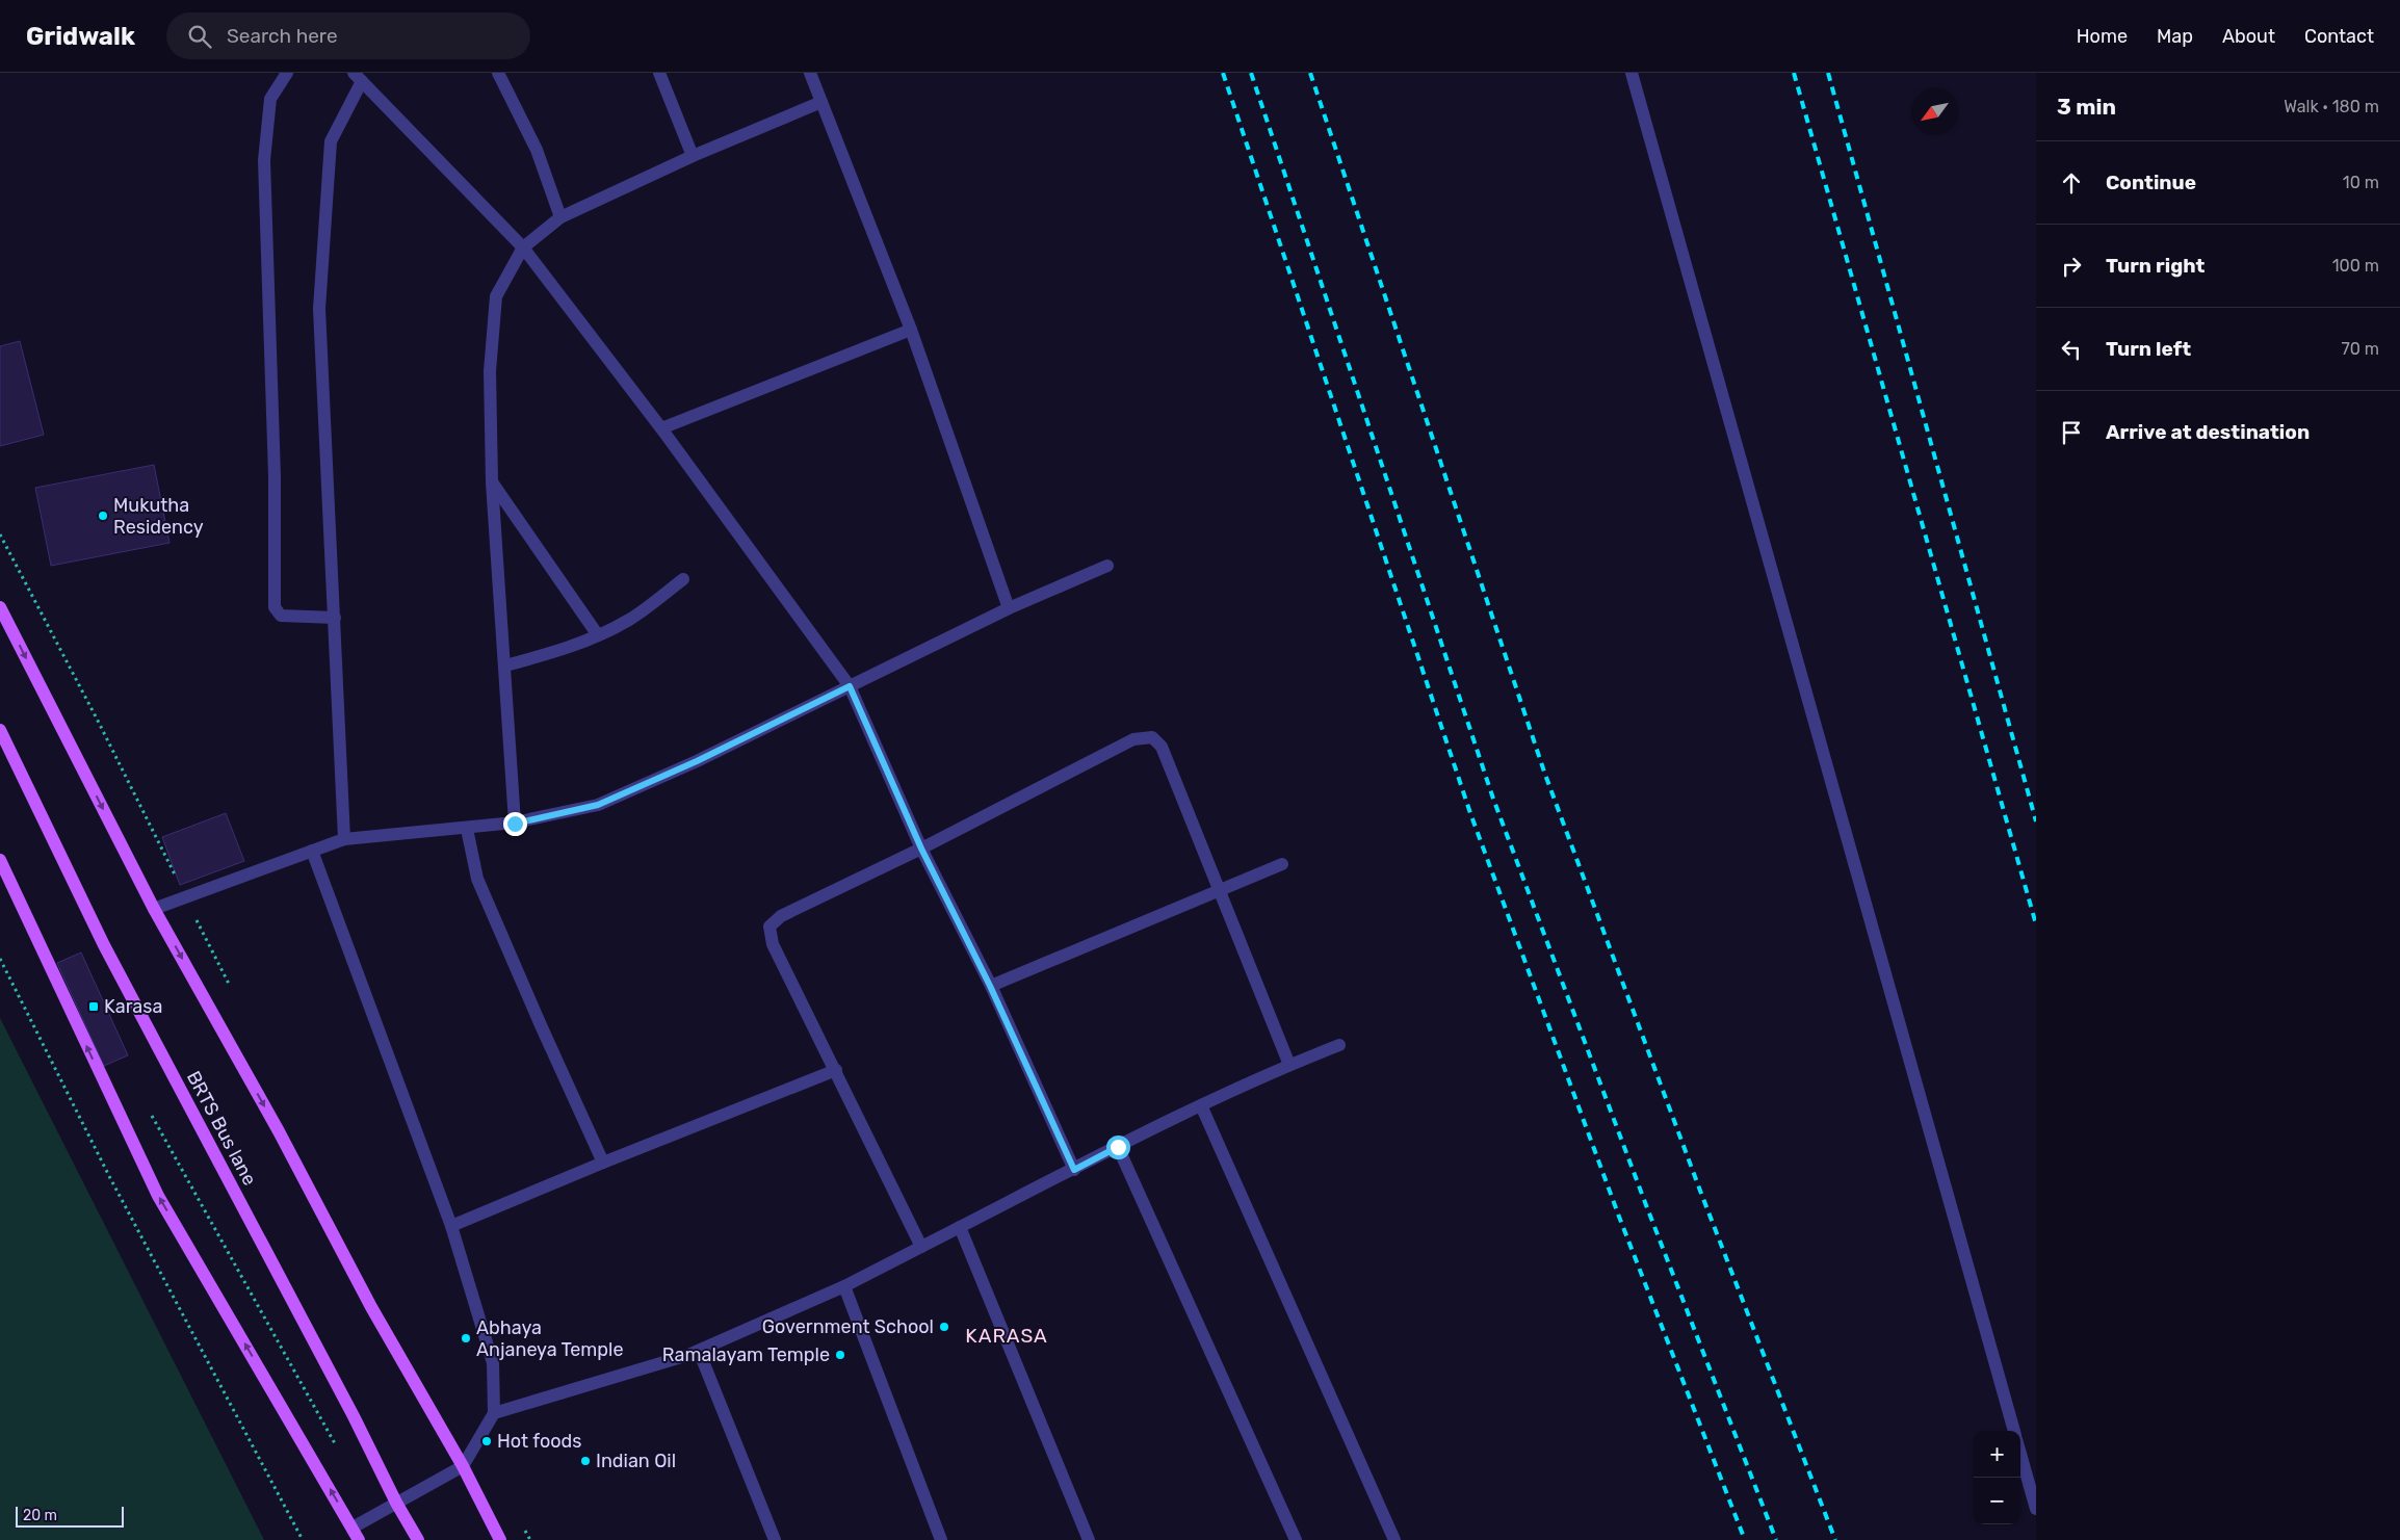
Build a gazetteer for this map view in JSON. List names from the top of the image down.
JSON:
{
  "streets": {
    "main road": ["BRTS Bus lane"]
  },
  "districts": ["KARASA"],
  "places": {
    "other": [
      "Mukutha Residency",
      "Government School",
      "Abhaya Anjaneya Temple",
      "Ramalayam Temple",
      "Hot foods",
      "Indian Oil"
    ],
    "transit": ["Karasa"]
  },
  "scale_bar": "20 m",
  "north": "bottom left",
  "page": {
    "header": "Gridwalk",
    "search": "Search here",
    "nav": [
      "Home",
      "Map",
      "About",
      "Contact"
    ],
    "heading": ["3 min", "Walk · 180 m"],
    "list": [
      ["Continue", "10 m"],
      ["Turn right", "100 m"],
      ["Turn left", "70 m"],
      "Arrive at destination"
    ],
    "map_buttons": ["+", "−"],
    "scale": "20 m"
  }
}
